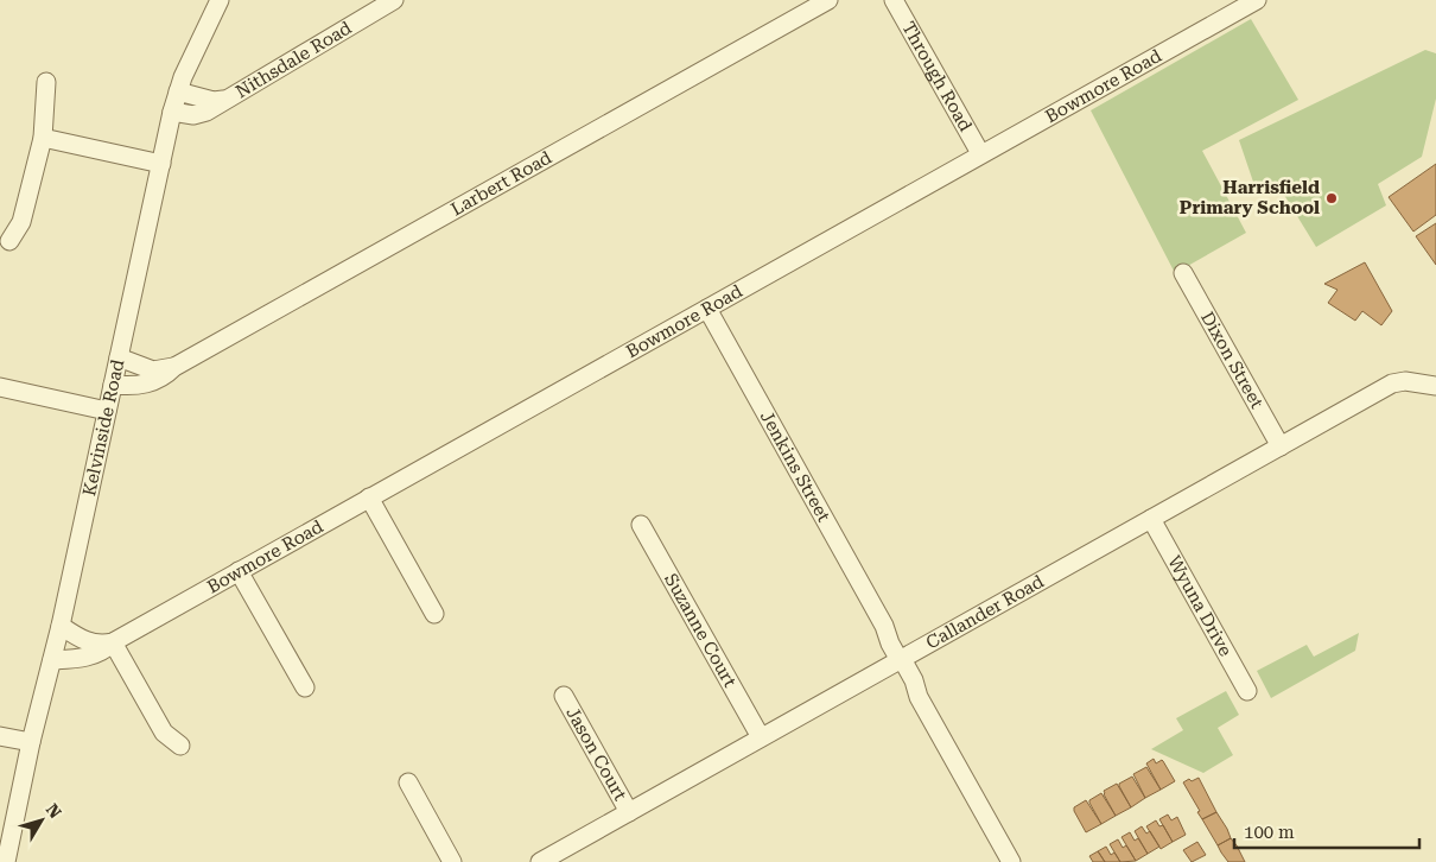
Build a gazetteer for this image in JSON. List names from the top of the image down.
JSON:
{
  "streets": {
    "street": [
      "Nithsdale Road",
      "Through Road",
      "Bowmore Road",
      "Larbert Road",
      "Dixon Street",
      "Kelvinside Road",
      "Jenkins Street",
      "Wyuna Drive",
      "Callander Road",
      "Suzanne Court",
      "Jason Court"
    ]
  },
  "crossings": [
    ["Nithsdale Road", "Kelvinside Road"],
    ["Through Road", "Bowmore Road"],
    ["Bowmore Road", "Kelvinside Road"],
    ["Bowmore Road", "Jenkins Street"],
    ["Larbert Road", "Kelvinside Road"],
    ["Dixon Street", "Callander Road"],
    ["Jenkins Street", "Callander Road"],
    ["Wyuna Drive", "Callander Road"],
    ["Callander Road", "Suzanne Court"],
    ["Callander Road", "Jason Court"]
  ],
  "places": ["Harrisfield Primary School"],
  "scale_bar": "100 m",
  "north": "top right"
}
